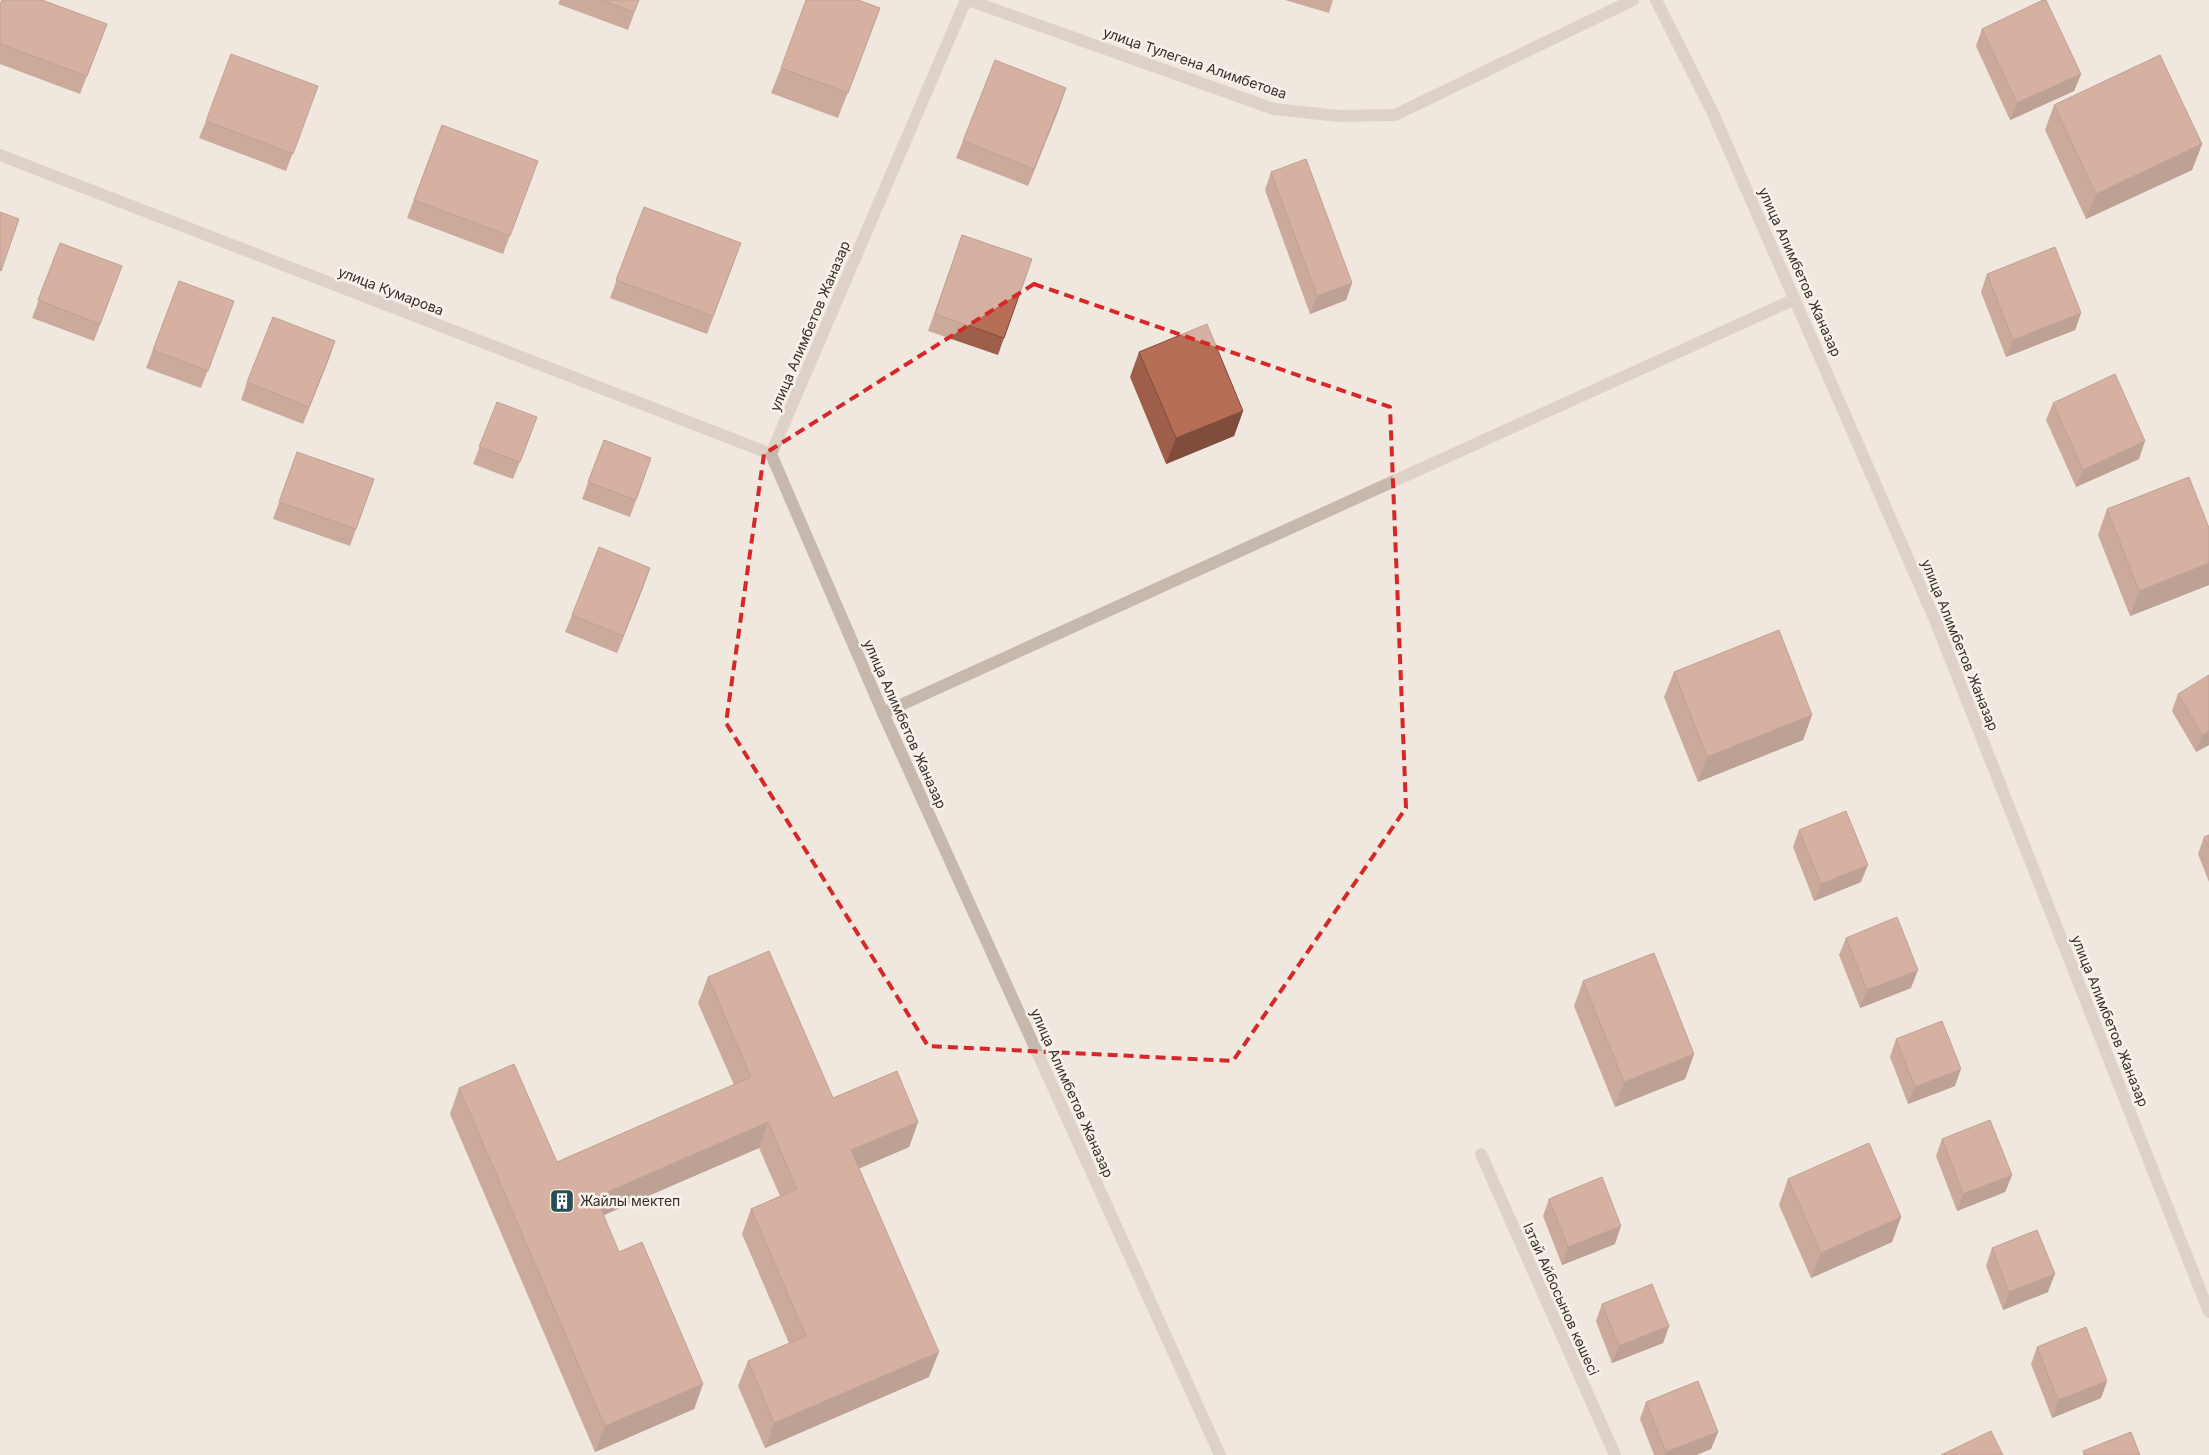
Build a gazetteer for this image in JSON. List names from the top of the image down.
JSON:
{
  "streets": {
    "street": [
      "улица Тулегена Алимбетова",
      "улица Алимбетов Жаназар",
      "улица Кумарова",
      "Ізтай Айбосынов көшесі"
    ]
  },
  "crossings": [
    ["улица Тулегена Алимбетова", "улица Алимбетов Жаназар"],
    ["улица Алимбетов Жаназар", "улица Кумарова"]
  ],
  "places": {
    "building": ["Жайлы мектеп"]
  }
}
